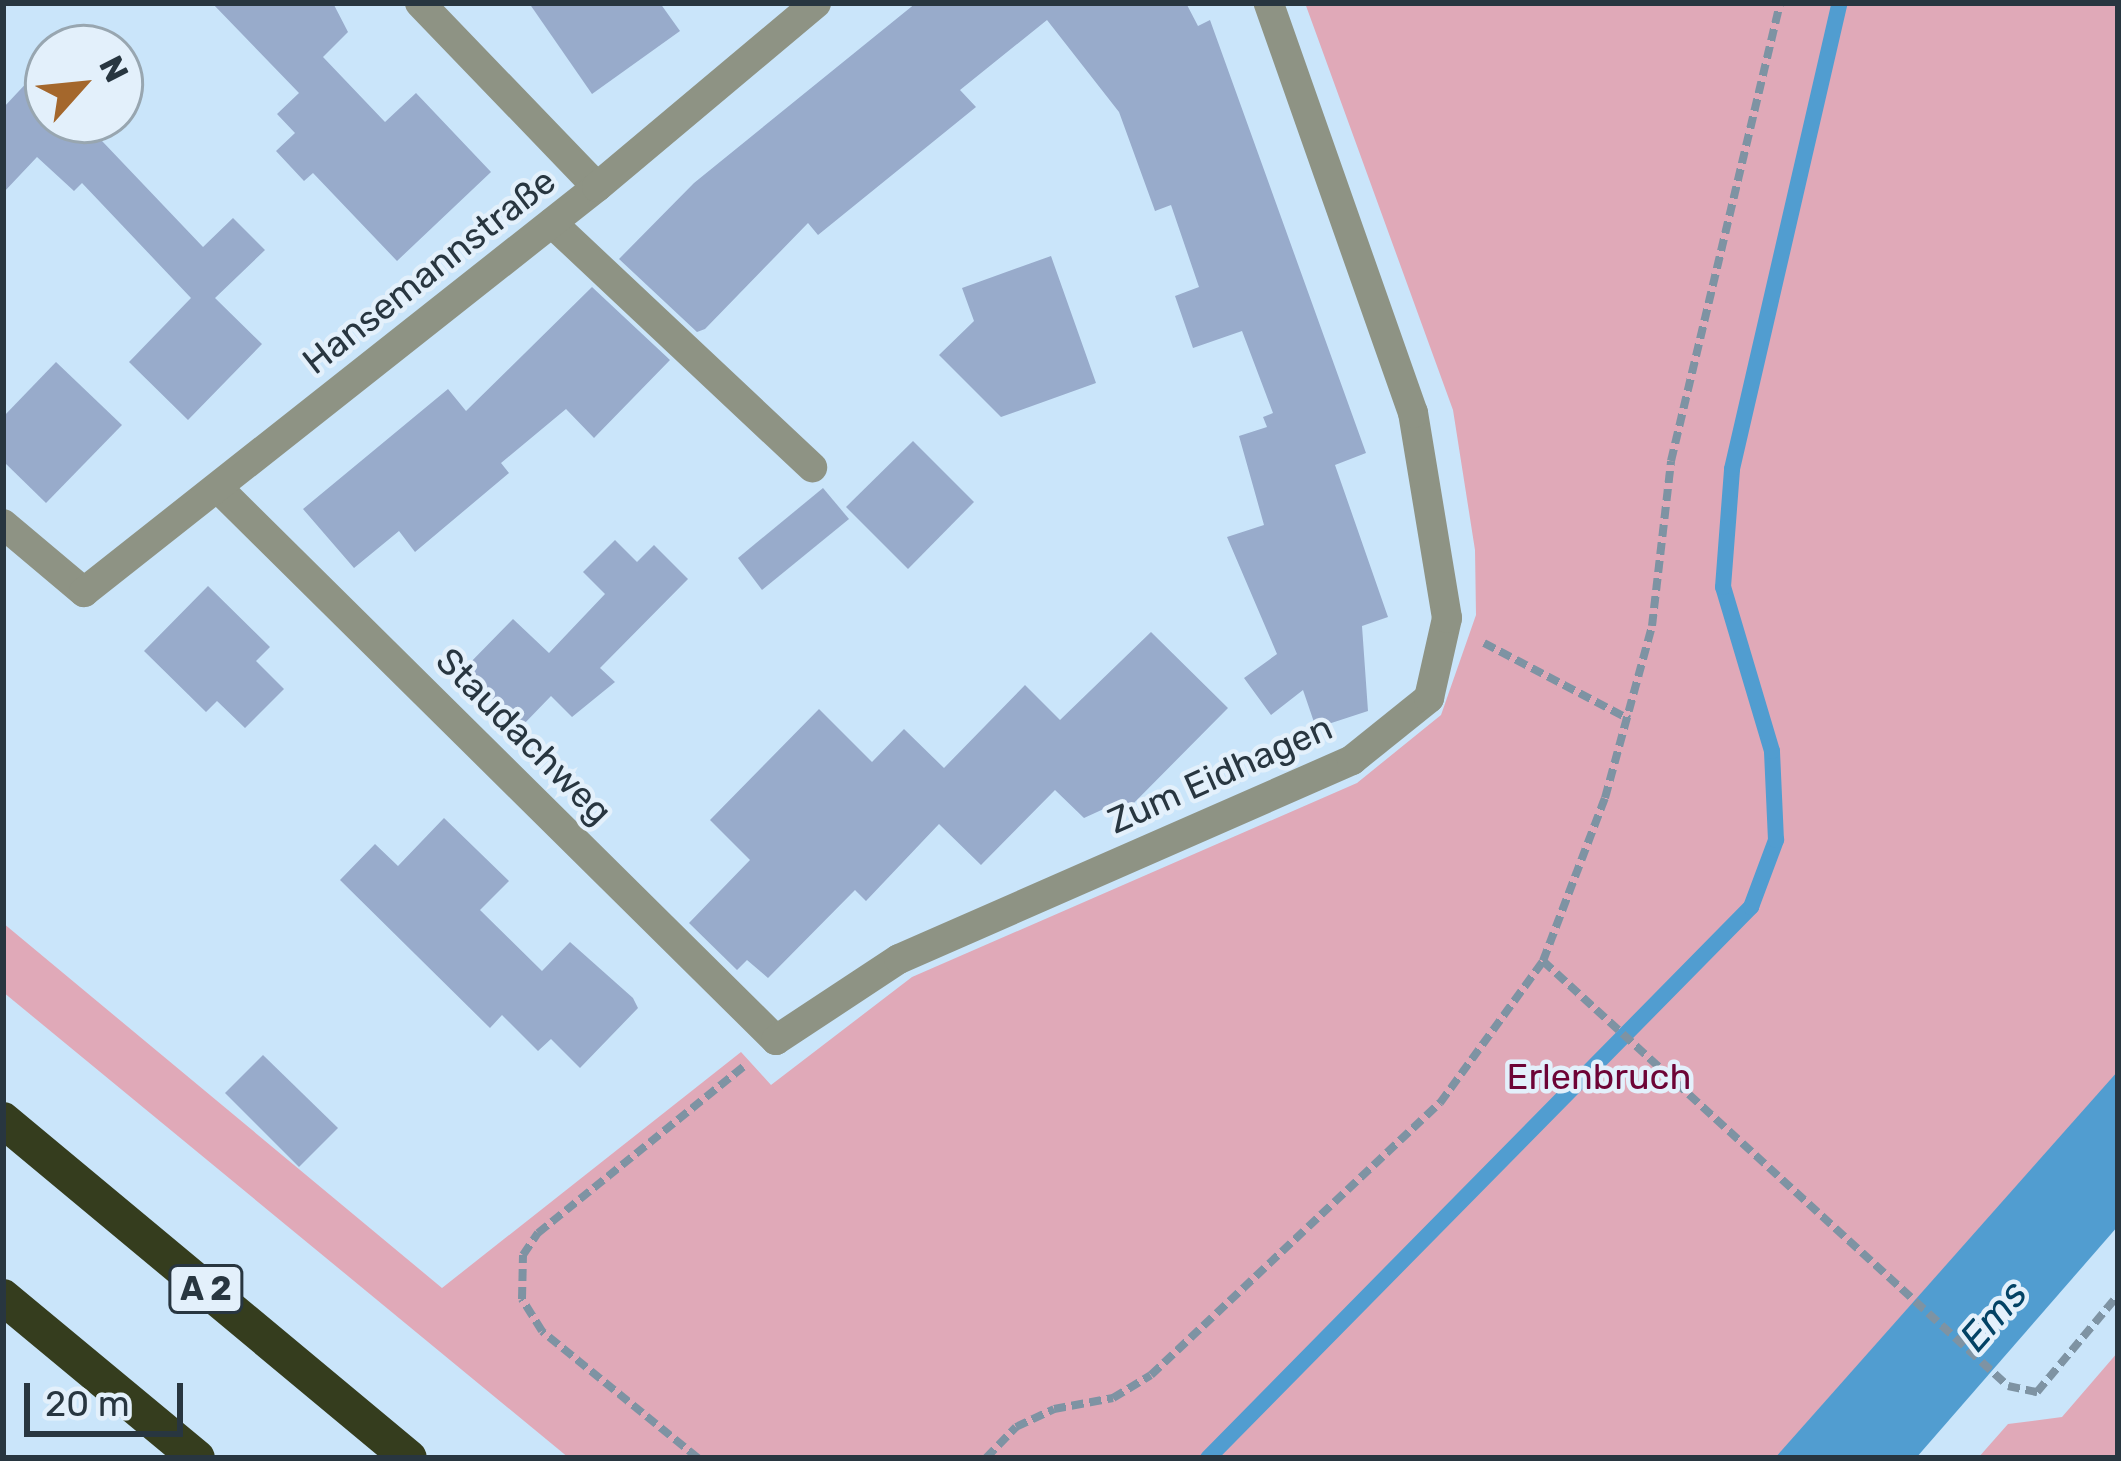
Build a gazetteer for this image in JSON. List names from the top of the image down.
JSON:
{
  "streets": {
    "highway": ["A 2"],
    "street": ["Hansemannstraße", "Staudachweg", "Zum Eidhagen"]
  },
  "crossings": [
    ["Hansemannstraße", "Staudachweg"],
    ["Staudachweg", "Zum Eidhagen"]
  ],
  "water": ["Ems"],
  "parks": ["Erlenbruch"],
  "scale_bar": "20 m",
  "north": "top right"
}
